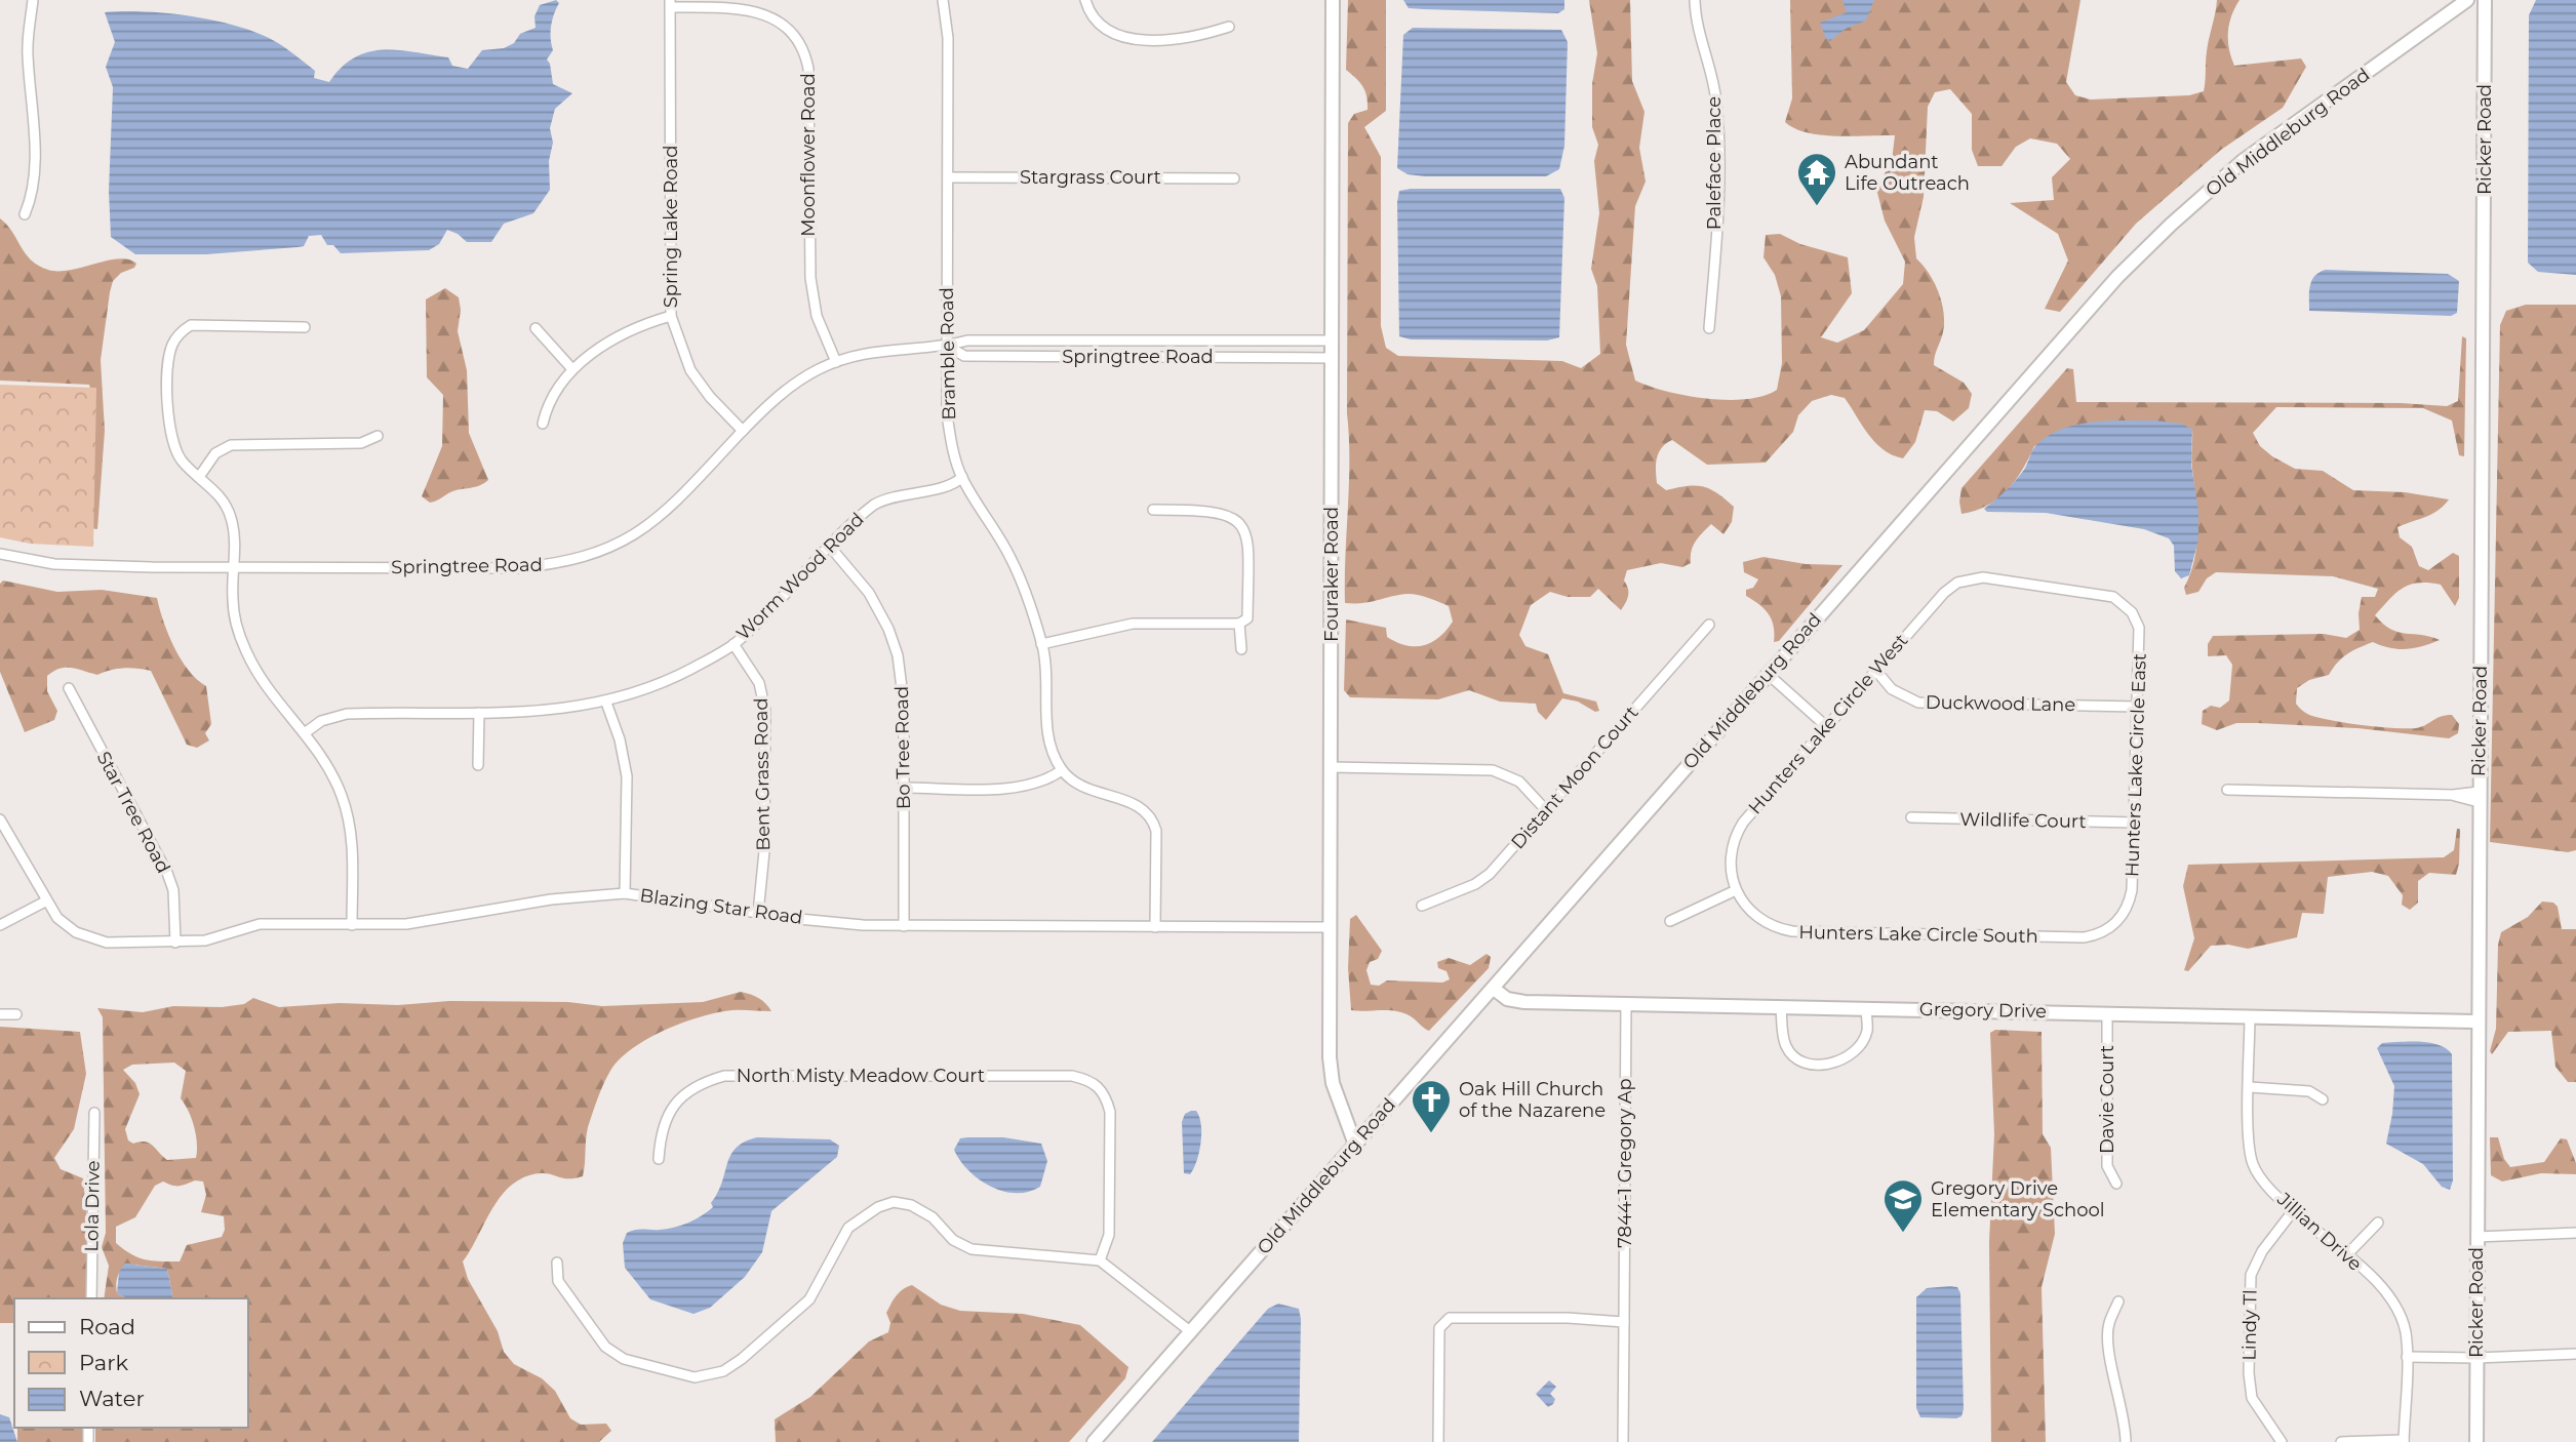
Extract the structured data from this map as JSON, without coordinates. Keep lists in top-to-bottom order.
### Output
{
  "streets": {
    "main road": [
      "Old Middleburg Road",
      "Ricker Road",
      "Fouraker Road",
      "Gregory Drive"
    ],
    "street": [
      "Moonflower Road",
      "Paleface Place",
      "Stargrass Court",
      "Spring Lake Road",
      "Bramble Road",
      "Springtree Road",
      "Worm Wood Road",
      "Duckwood Lane",
      "Hunters Lake Circle West",
      "Bo Tree Road",
      "Hunters Lake Circle East",
      "Bent Grass Road",
      "Distant Moon Court",
      "Star Tree Road",
      "Wildlife Court",
      "Blazing Star Road",
      "Hunters Lake Circle South",
      "North Misty Meadow Court",
      "Davie Court",
      "7844-1 Gregory Ap",
      "Lola Drive",
      "Jillian Drive",
      "Lindy Tl"
    ]
  },
  "crossings": [
    ["Old Middleburg Road", "Fouraker Road"],
    ["Old Middleburg Road", "Gregory Drive"],
    ["Ricker Road", "Gregory Drive"],
    ["Moonflower Road", "Spring Lake Road"],
    ["Moonflower Road", "Springtree Road"],
    ["Stargrass Court", "Bramble Road"],
    ["Spring Lake Road", "Springtree Road"],
    ["Bramble Road", "Springtree Road"],
    ["Bramble Road", "Worm Wood Road"],
    ["Springtree Road", "Fouraker Road"],
    ["Fouraker Road", "Blazing Star Road"],
    ["Worm Wood Road", "Bo Tree Road"],
    ["Worm Wood Road", "Bent Grass Road"],
    ["Duckwood Lane", "Hunters Lake Circle West"],
    ["Duckwood Lane", "Hunters Lake Circle East"],
    ["Hunters Lake Circle West", "Hunters Lake Circle East"],
    ["Hunters Lake Circle West", "Hunters Lake Circle South"],
    ["Bo Tree Road", "Blazing Star Road"],
    ["Hunters Lake Circle East", "Wildlife Court"],
    ["Hunters Lake Circle East", "Hunters Lake Circle South"],
    ["Bent Grass Road", "Blazing Star Road"],
    ["Star Tree Road", "Blazing Star Road"],
    ["Gregory Drive", "Davie Court"],
    ["Gregory Drive", "7844-1 Gregory Ap"],
    ["Gregory Drive", "Jillian Drive"],
    ["Jillian Drive", "Lindy Tl"]
  ],
  "places": {
    "temple": ["Abundant Life Outreach"],
    "church": ["Oak Hill Church of the Nazarene"],
    "school or university": ["Gregory Drive Elementary School"]
  },
  "legend": ["Road", "Park", "Water"]
}
